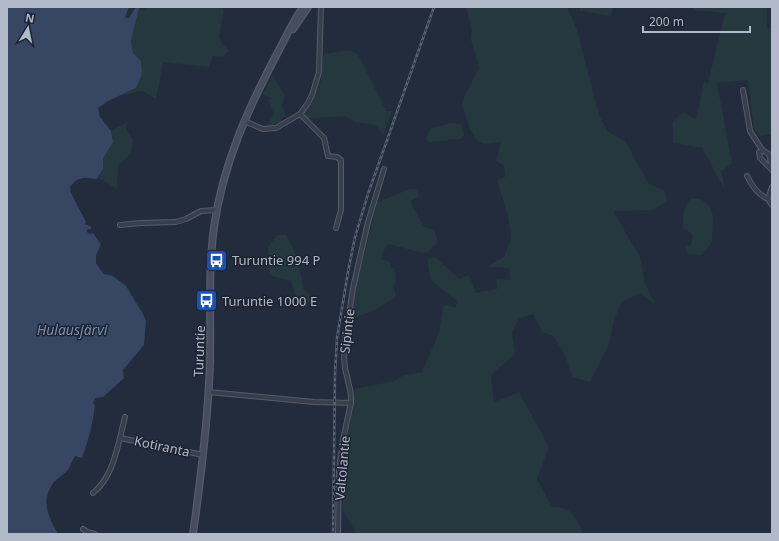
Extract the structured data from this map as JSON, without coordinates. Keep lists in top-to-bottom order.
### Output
{
  "streets": {
    "main road": ["Turuntie"],
    "street": ["Sipintie", "Kotiranta", "Valtolantie"]
  },
  "crossings": [
    ["Sipintie", "Valtolantie"],
    ["Turuntie", "Kotiranta"]
  ],
  "water": ["Hulausjärvi"],
  "places": {
    "bus stop": ["Turuntie 994 P", "Turuntie 1000 E"]
  },
  "scale_bar": "200 m",
  "north": "top"
}
